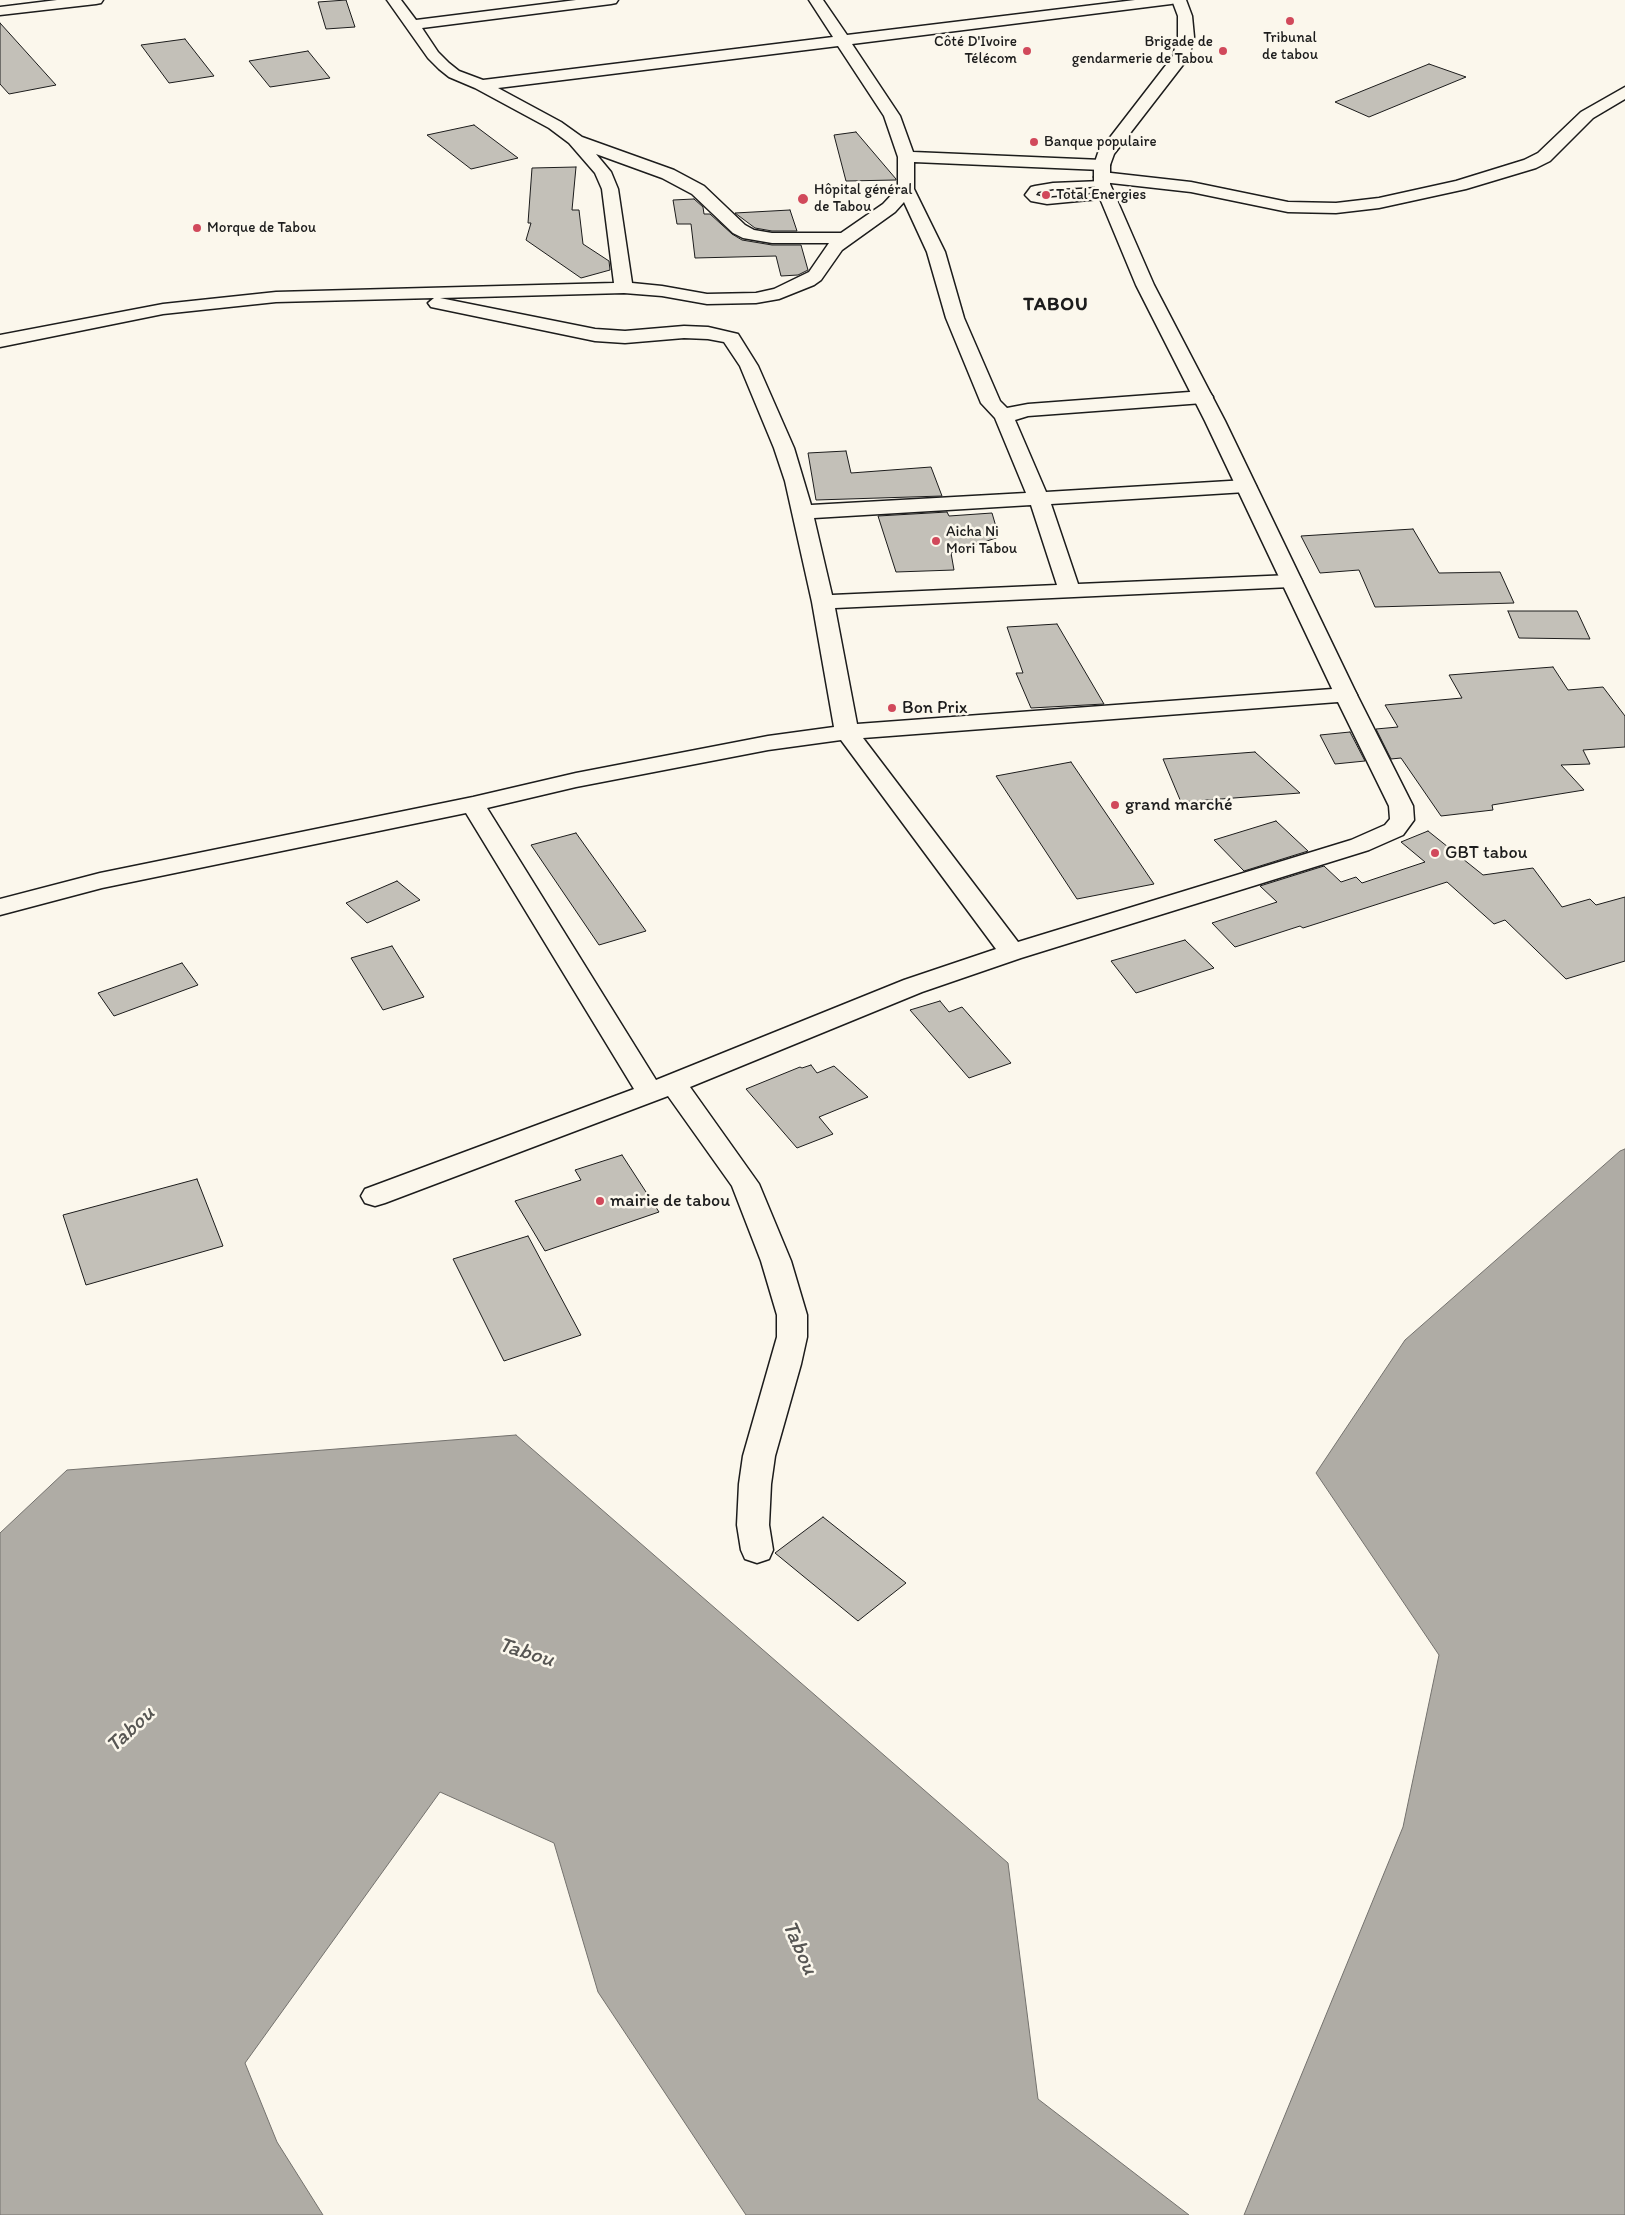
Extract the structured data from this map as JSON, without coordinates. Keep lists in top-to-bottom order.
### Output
{
  "districts": ["TABOU"],
  "water": ["Tabou"],
  "places": [
    "Tribunal de tabou",
    "Côté D'Ivoire Télécom",
    "Brigade de gendarmerie de Tabou",
    "Banque populaire",
    "Total Energies",
    "Hôpital général de Tabou",
    "Morque de Tabou",
    "Aicha Ni Mori Tabou",
    "Bon Prix",
    "grand marché",
    "GBT tabou",
    "mairie de tabou"
  ]
}
